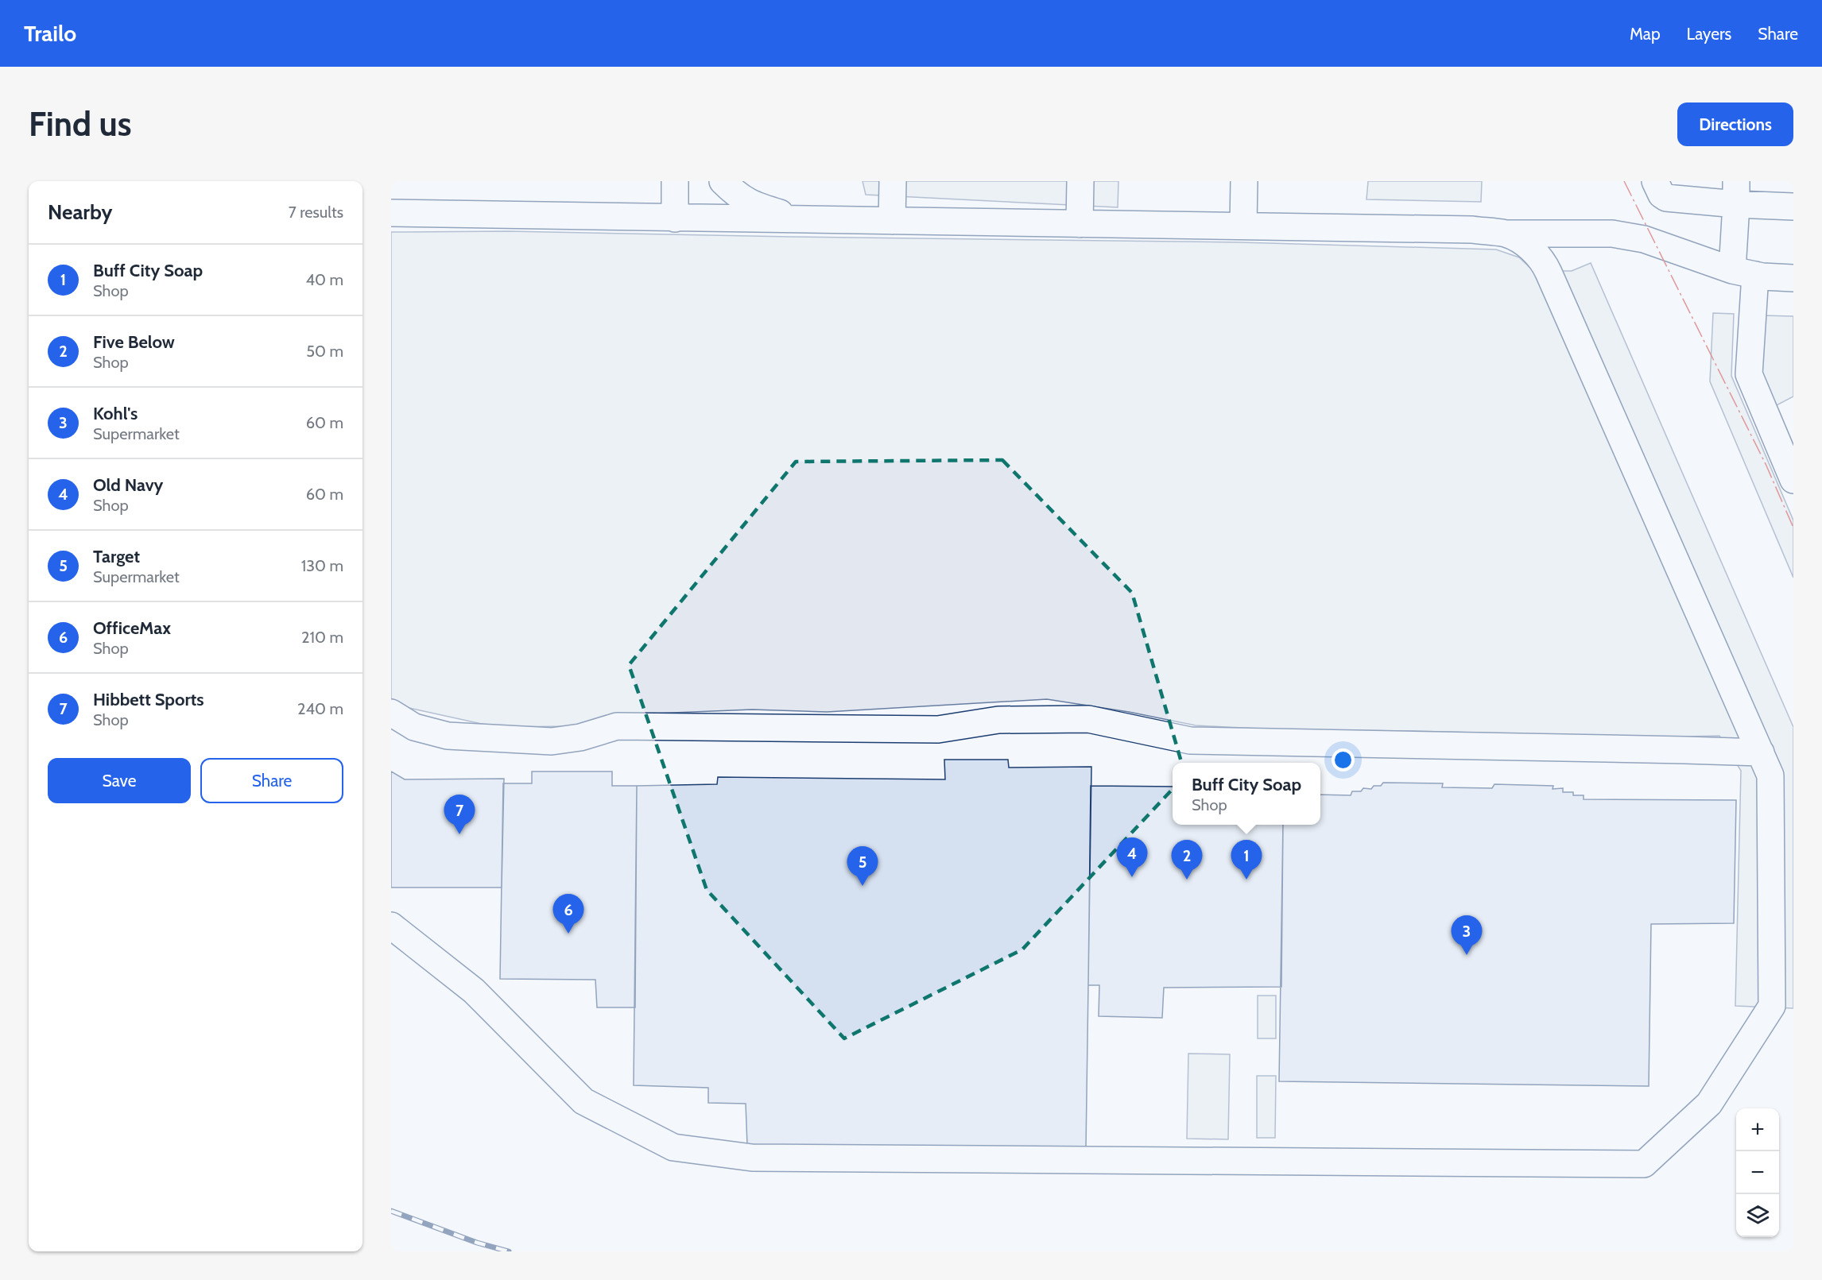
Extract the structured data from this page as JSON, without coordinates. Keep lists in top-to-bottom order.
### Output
{
  "page": {
    "header": "Trailo",
    "nav": ["Map", "Layers", "Share"],
    "buttons": [
      "Directions",
      ["Save", "Share"]
    ],
    "title": "Find us",
    "heading": ["Nearby", "7 results"],
    "list": [
      {
        "mark": "1",
        "name": "Buff City Soap",
        "note": "Shop",
        "value": "40 m"
      },
      {
        "mark": "2",
        "name": "Five Below",
        "note": "Shop",
        "value": "50 m"
      },
      {
        "mark": "3",
        "name": "Kohl's",
        "note": "Supermarket",
        "value": "60 m"
      },
      {
        "mark": "4",
        "name": "Old Navy",
        "note": "Shop",
        "value": "60 m"
      },
      {
        "mark": "5",
        "name": "Target",
        "note": "Supermarket",
        "value": "130 m"
      },
      {
        "mark": "6",
        "name": "OfficeMax",
        "note": "Shop",
        "value": "210 m"
      },
      {
        "mark": "7",
        "name": "Hibbett Sports",
        "note": "Shop",
        "value": "240 m"
      }
    ],
    "popup": ["Buff City Soap", "Shop"],
    "pins": [
      "7",
      "4",
      "1",
      "2",
      "5",
      "6",
      "3"
    ],
    "map_buttons": ["+", "−"]
  }
}
